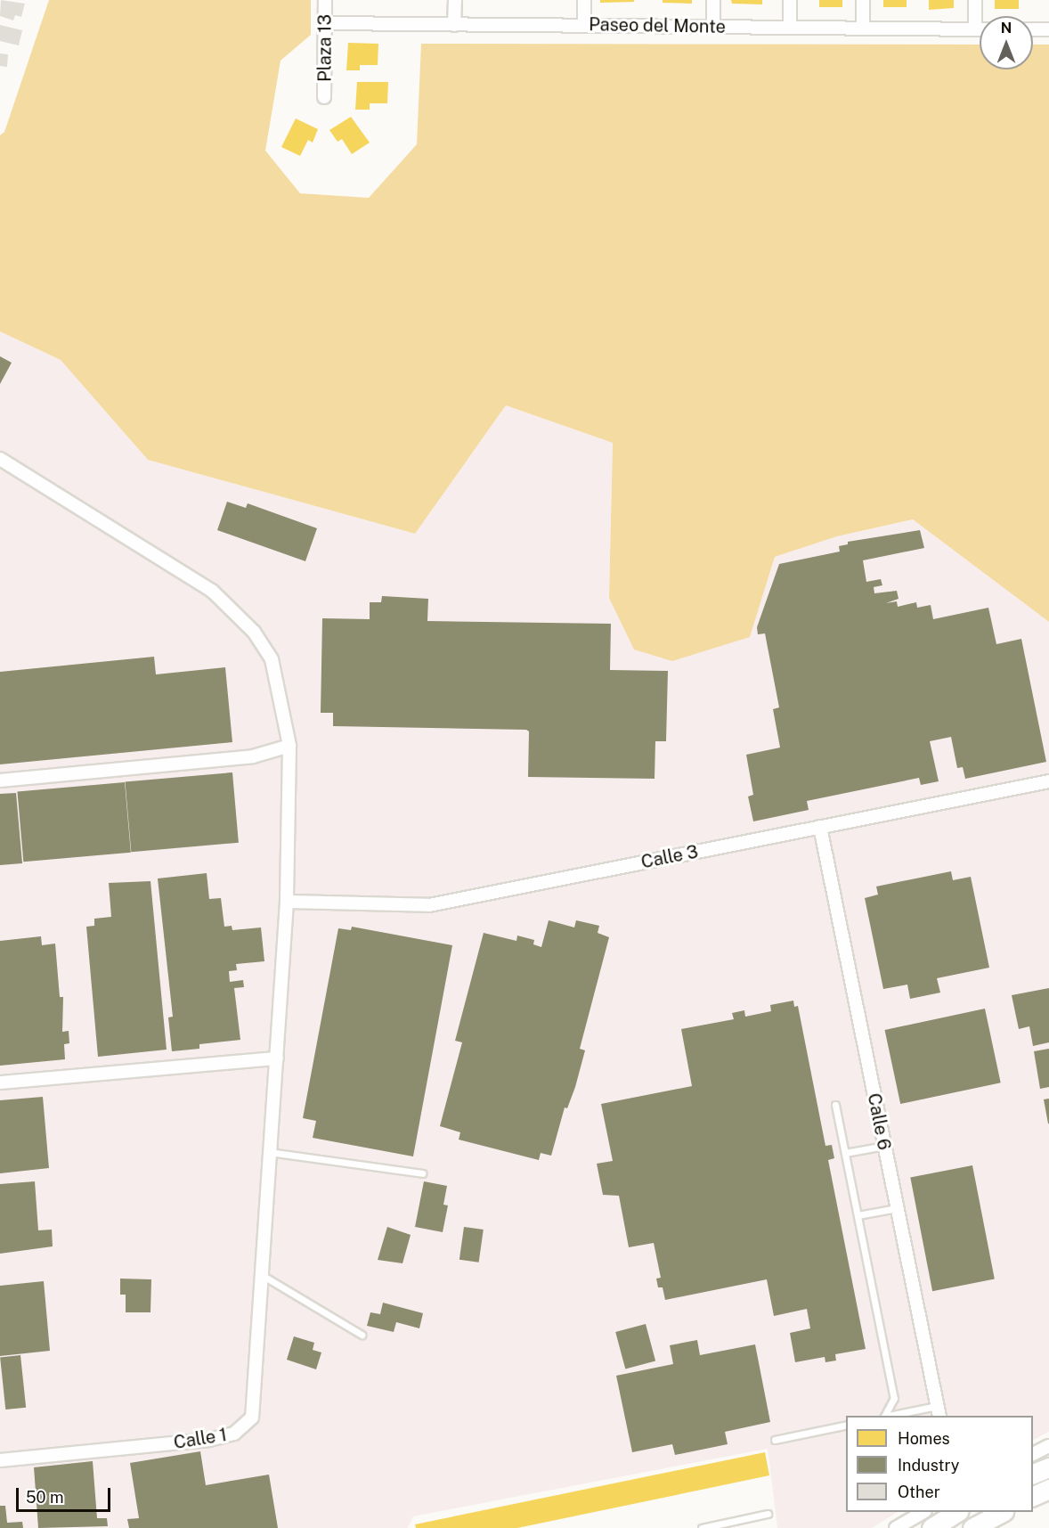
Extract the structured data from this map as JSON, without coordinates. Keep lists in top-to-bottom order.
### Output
{
  "streets": {
    "street": [
      "Paseo del Monte",
      "Plaza 13",
      "Calle 3",
      "Calle 6",
      "Calle 1"
    ]
  },
  "crossings": [
    ["Paseo del Monte", "Plaza 13"],
    ["Calle 3", "Calle 6"],
    ["Calle 3", "Calle 1"]
  ],
  "legend": ["Homes", "Industry", "Other"],
  "scale_bar": "50 m",
  "north": "top"
}
